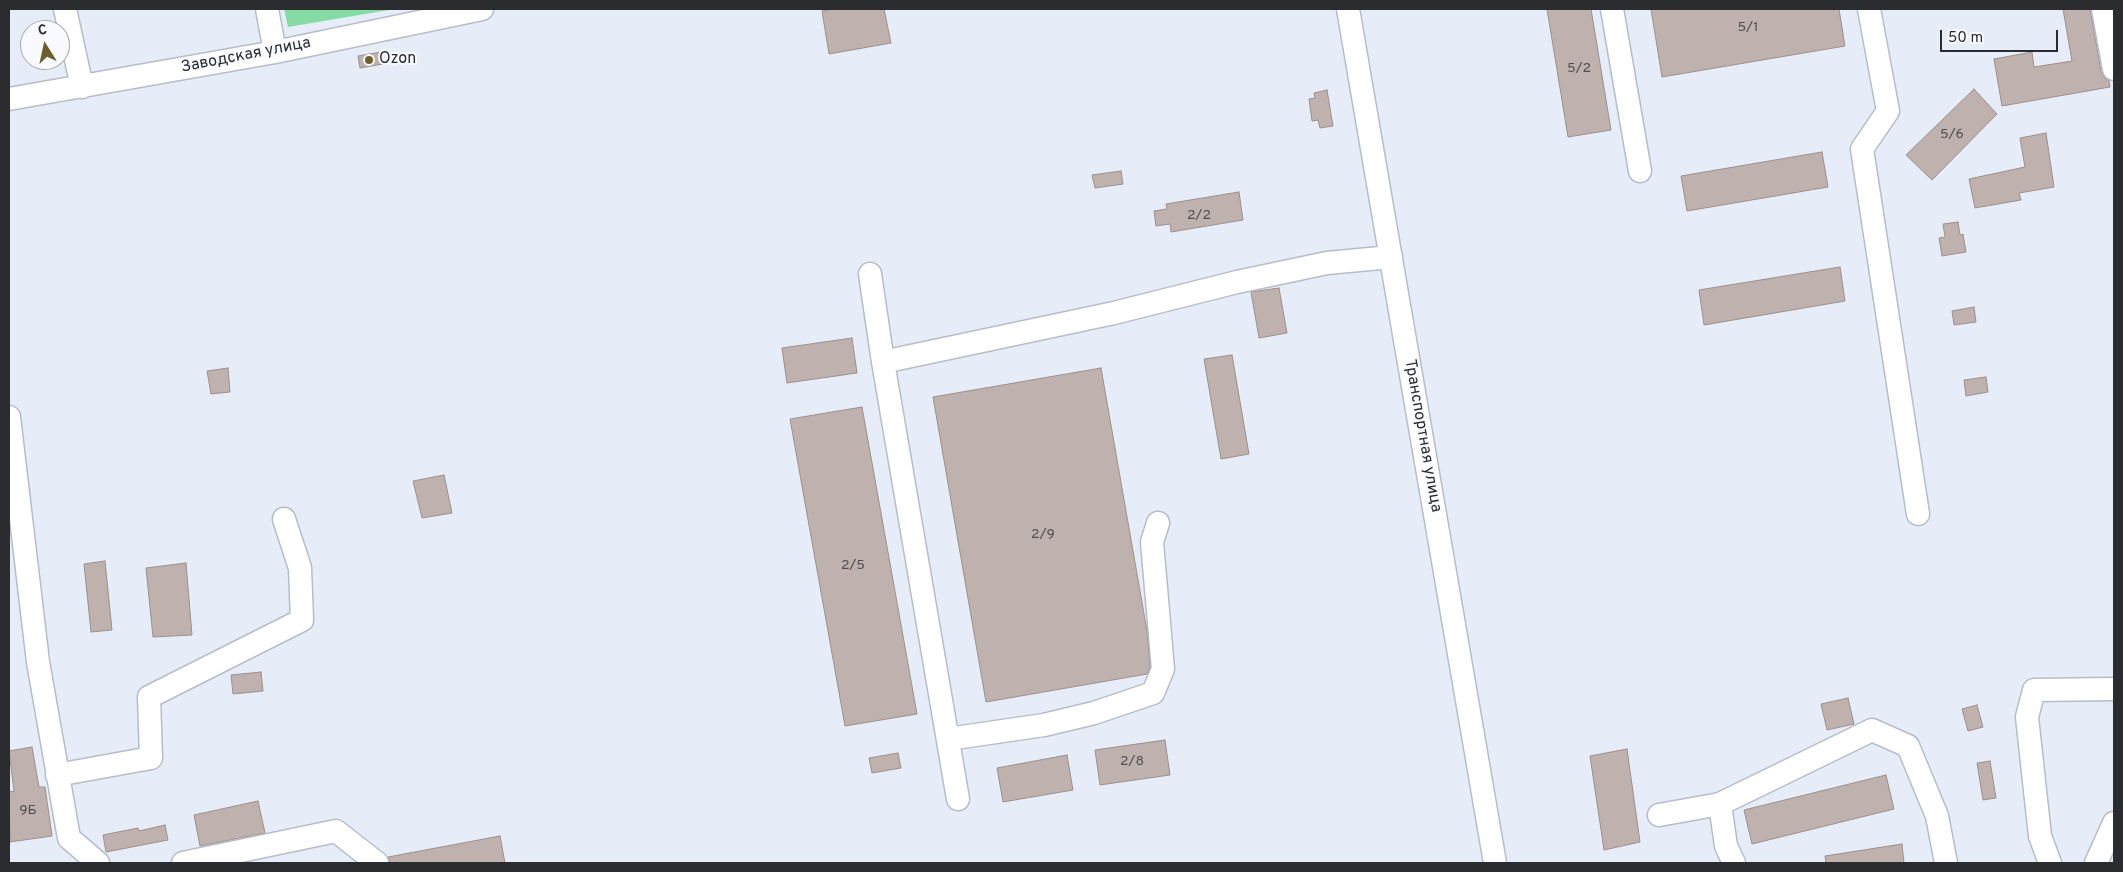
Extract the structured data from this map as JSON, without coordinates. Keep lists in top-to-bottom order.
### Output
{
  "streets": {
    "street": ["Заводская улица", "Транспортная улица"]
  },
  "places": ["Ozon"],
  "house_numbers": [
    "5/1",
    "5/2",
    "5/6",
    "2/2",
    "2/9",
    "2/5",
    "2/8",
    "9Б"
  ],
  "scale_bar": "50 m",
  "north": "top"
}
